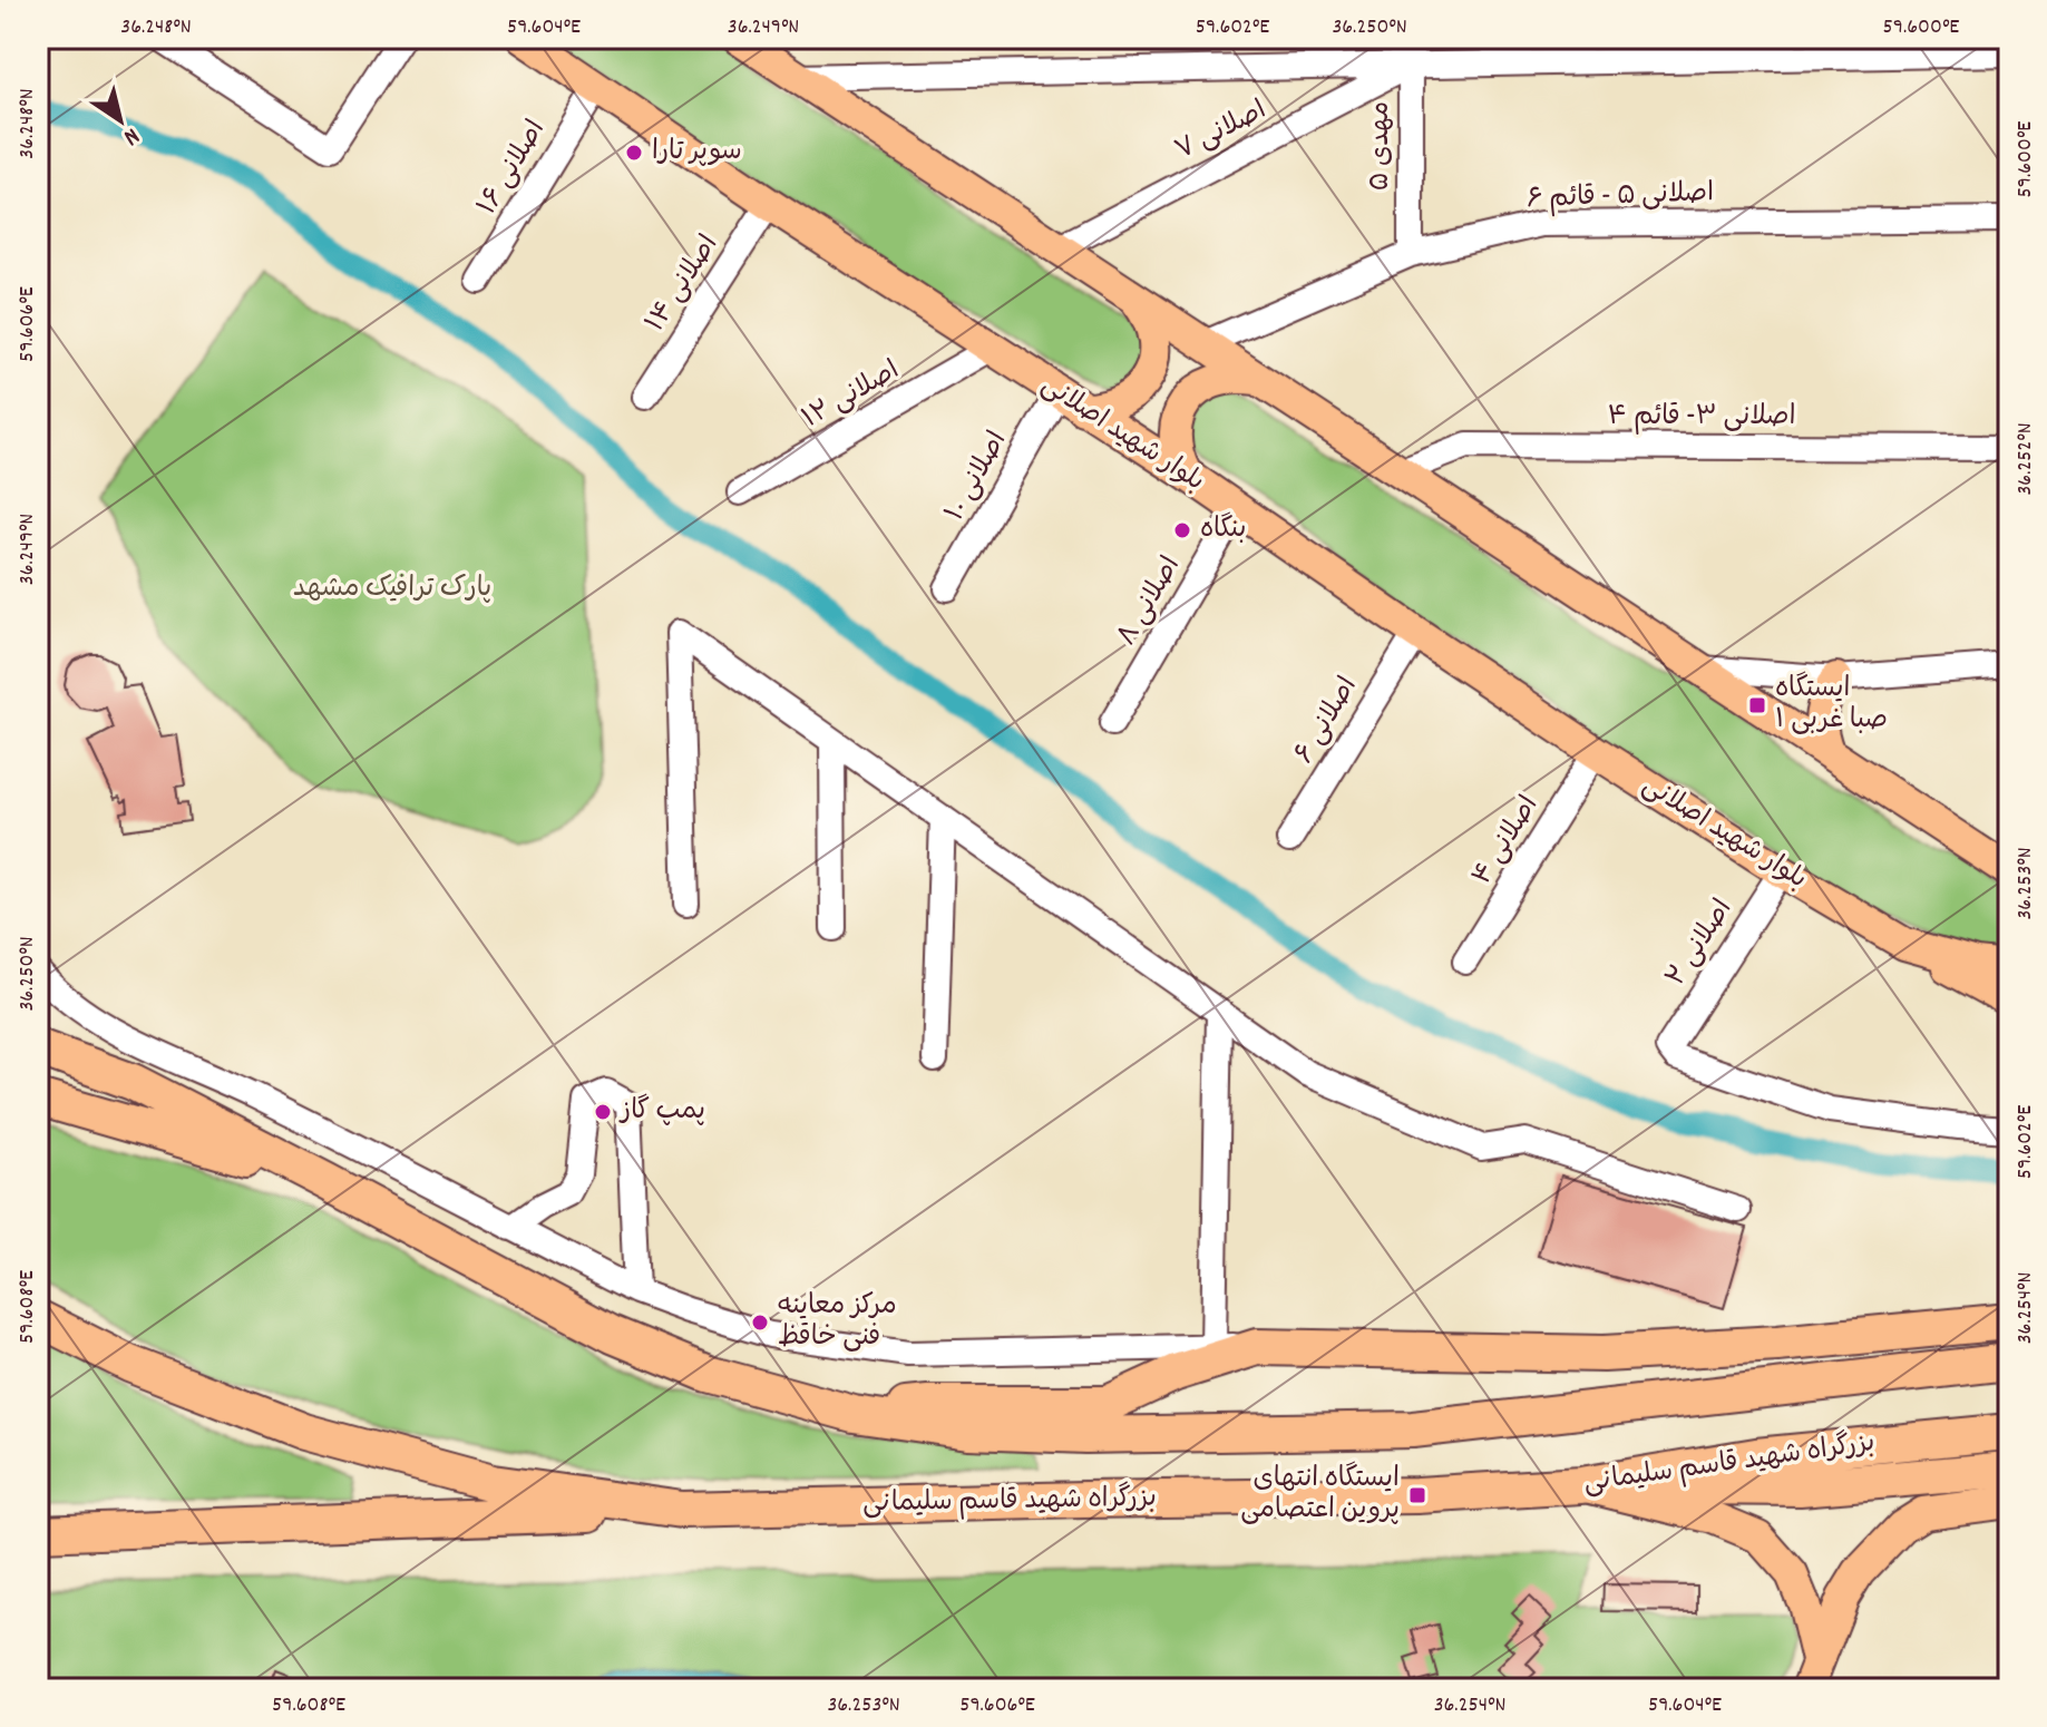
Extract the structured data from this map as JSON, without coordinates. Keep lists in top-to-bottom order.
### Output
{
  "streets": {
    "highway": ["بزرگراه شهید قاسم سلیمانی"],
    "main road": ["بلوار شهید اصلانی"],
    "street": [
      "اصلانی ۷",
      "مهدی ۵",
      "اصلانی ۱۶",
      "اصلانی ۵ - قائم ۶",
      "اصلانی ۱۴",
      "اصلانی ۱۲",
      "اصلانی ۳- قائم ۴",
      "اصلانی ۱۰",
      "اصلانی ۸",
      "اصلانی ۶",
      "اصلانی ۴",
      "اصلانی ۲"
    ]
  },
  "crossings": [
    ["اصلانی ۷", "مهدی ۵"],
    ["مهدی ۵", "اصلانی ۵ - قائم ۶"],
    ["اصلانی ۱۶", "بلوار شهید اصلانی"],
    ["اصلانی ۱۴", "بلوار شهید اصلانی"],
    ["اصلانی ۱۲", "بلوار شهید اصلانی"],
    ["بلوار شهید اصلانی", "اصلانی ۱۰"],
    ["بلوار شهید اصلانی", "اصلانی ۸"],
    ["بلوار شهید اصلانی", "اصلانی ۶"],
    ["بلوار شهید اصلانی", "اصلانی ۴"],
    ["بلوار شهید اصلانی", "اصلانی ۲"]
  ],
  "parks": ["پارک ترافیک مشهد"],
  "places": {
    "other": [
      "سوپر تارا",
      "بنگاه",
      "پمپ گاز",
      "مرکز معاینه فنی خاقظ"
    ],
    "transit": ["ایستگاه صبا غربی ۱", "ایستگاه انتهای پروین اعتصامی"]
  },
  "north": "bottom right",
  "coordinates": [
    "36.248°N",
    "59.604°E",
    "36.249°N",
    "59.602°E",
    "36.250°N",
    "59.600°E",
    "59.606°E",
    "36.252°N",
    "36.253°N",
    "59.608°E",
    "36.254°N"
  ]
}
